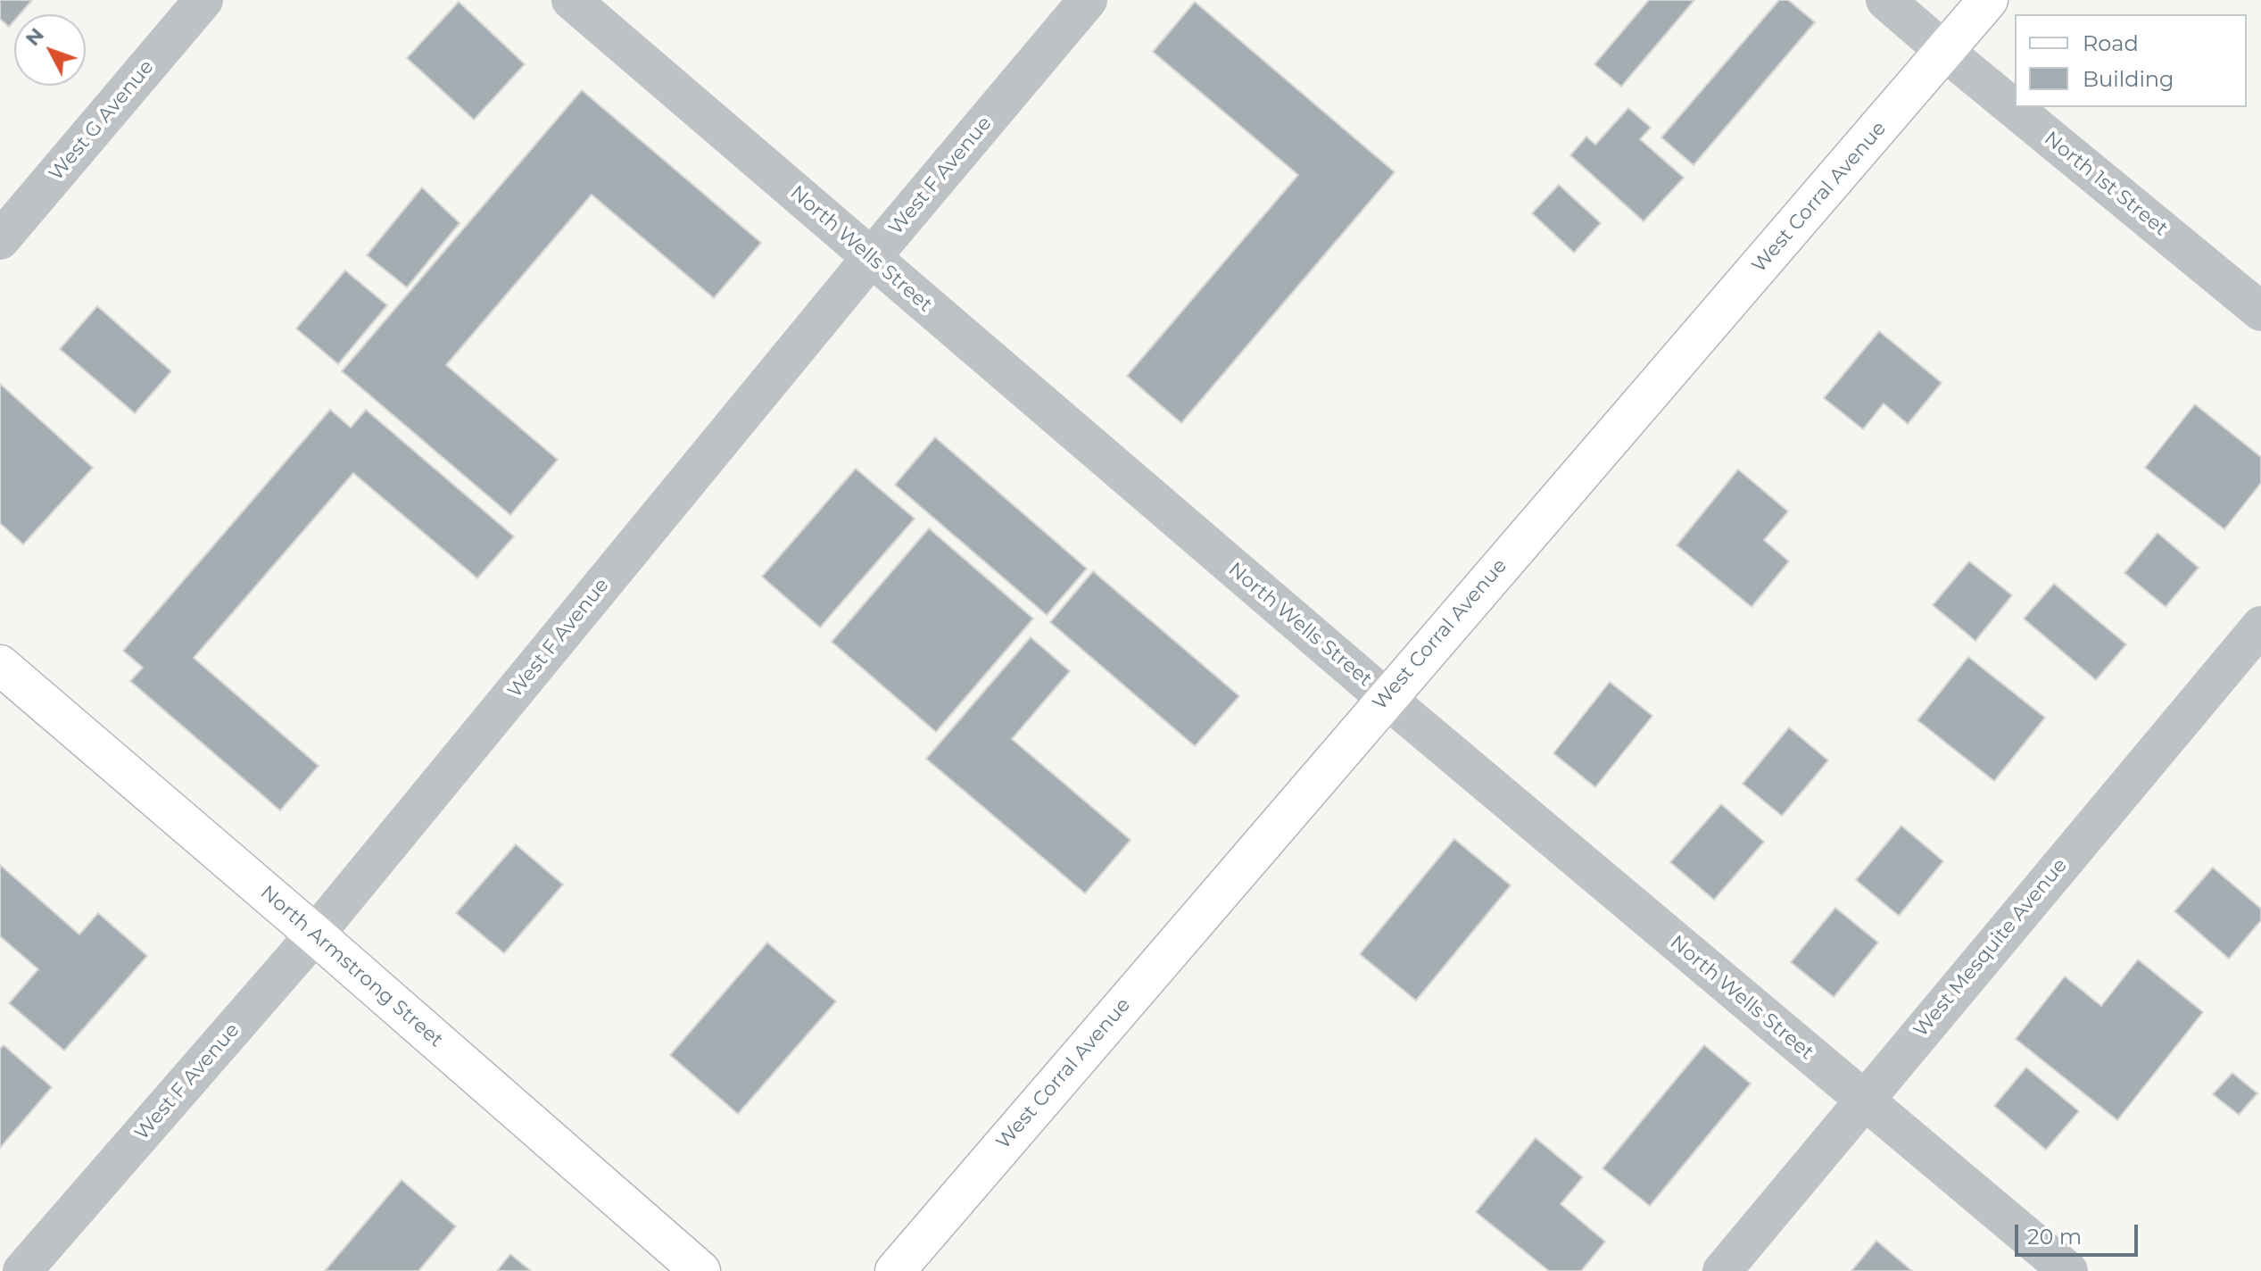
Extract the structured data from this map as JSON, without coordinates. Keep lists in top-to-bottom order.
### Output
{
  "streets": {
    "main road": ["West Corral Avenue", "North Armstrong Street"],
    "street": [
      "West G Avenue",
      "West F Avenue",
      "North 1st Street",
      "North Wells Street",
      "West Mesquite Avenue"
    ]
  },
  "crossings": [
    ["West F Avenue", "North Wells Street"],
    ["West F Avenue", "North Armstrong Street"],
    ["North 1st Street", "West Corral Avenue"],
    ["West Corral Avenue", "North Wells Street"],
    ["North Wells Street", "West Mesquite Avenue"]
  ],
  "legend": ["Road", "Building"],
  "scale_bar": "20 m",
  "north": "top left"
}
